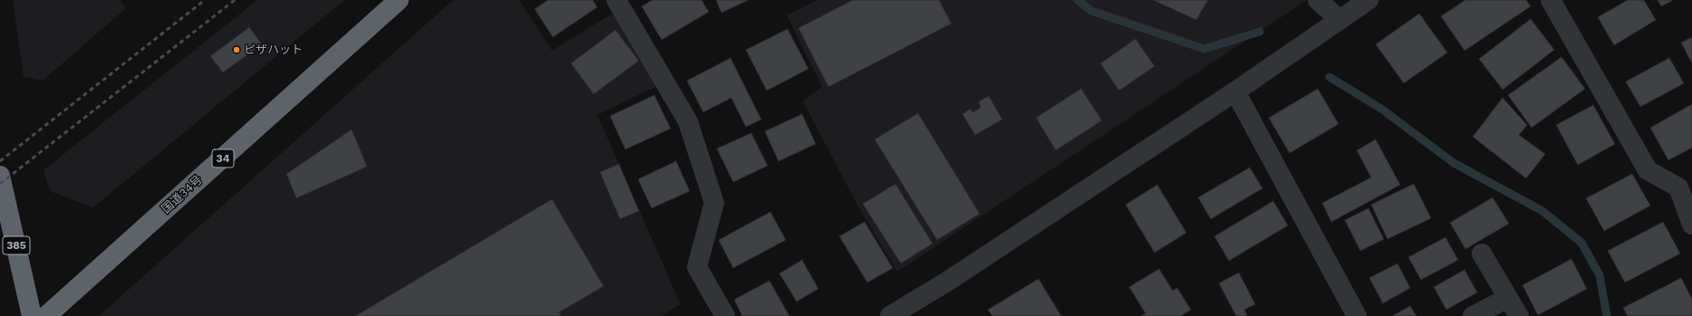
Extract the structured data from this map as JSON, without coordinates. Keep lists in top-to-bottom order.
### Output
{
  "streets": {
    "highway": ["34", "国道34号", "385"]
  },
  "places": ["ピザハット"]
}
